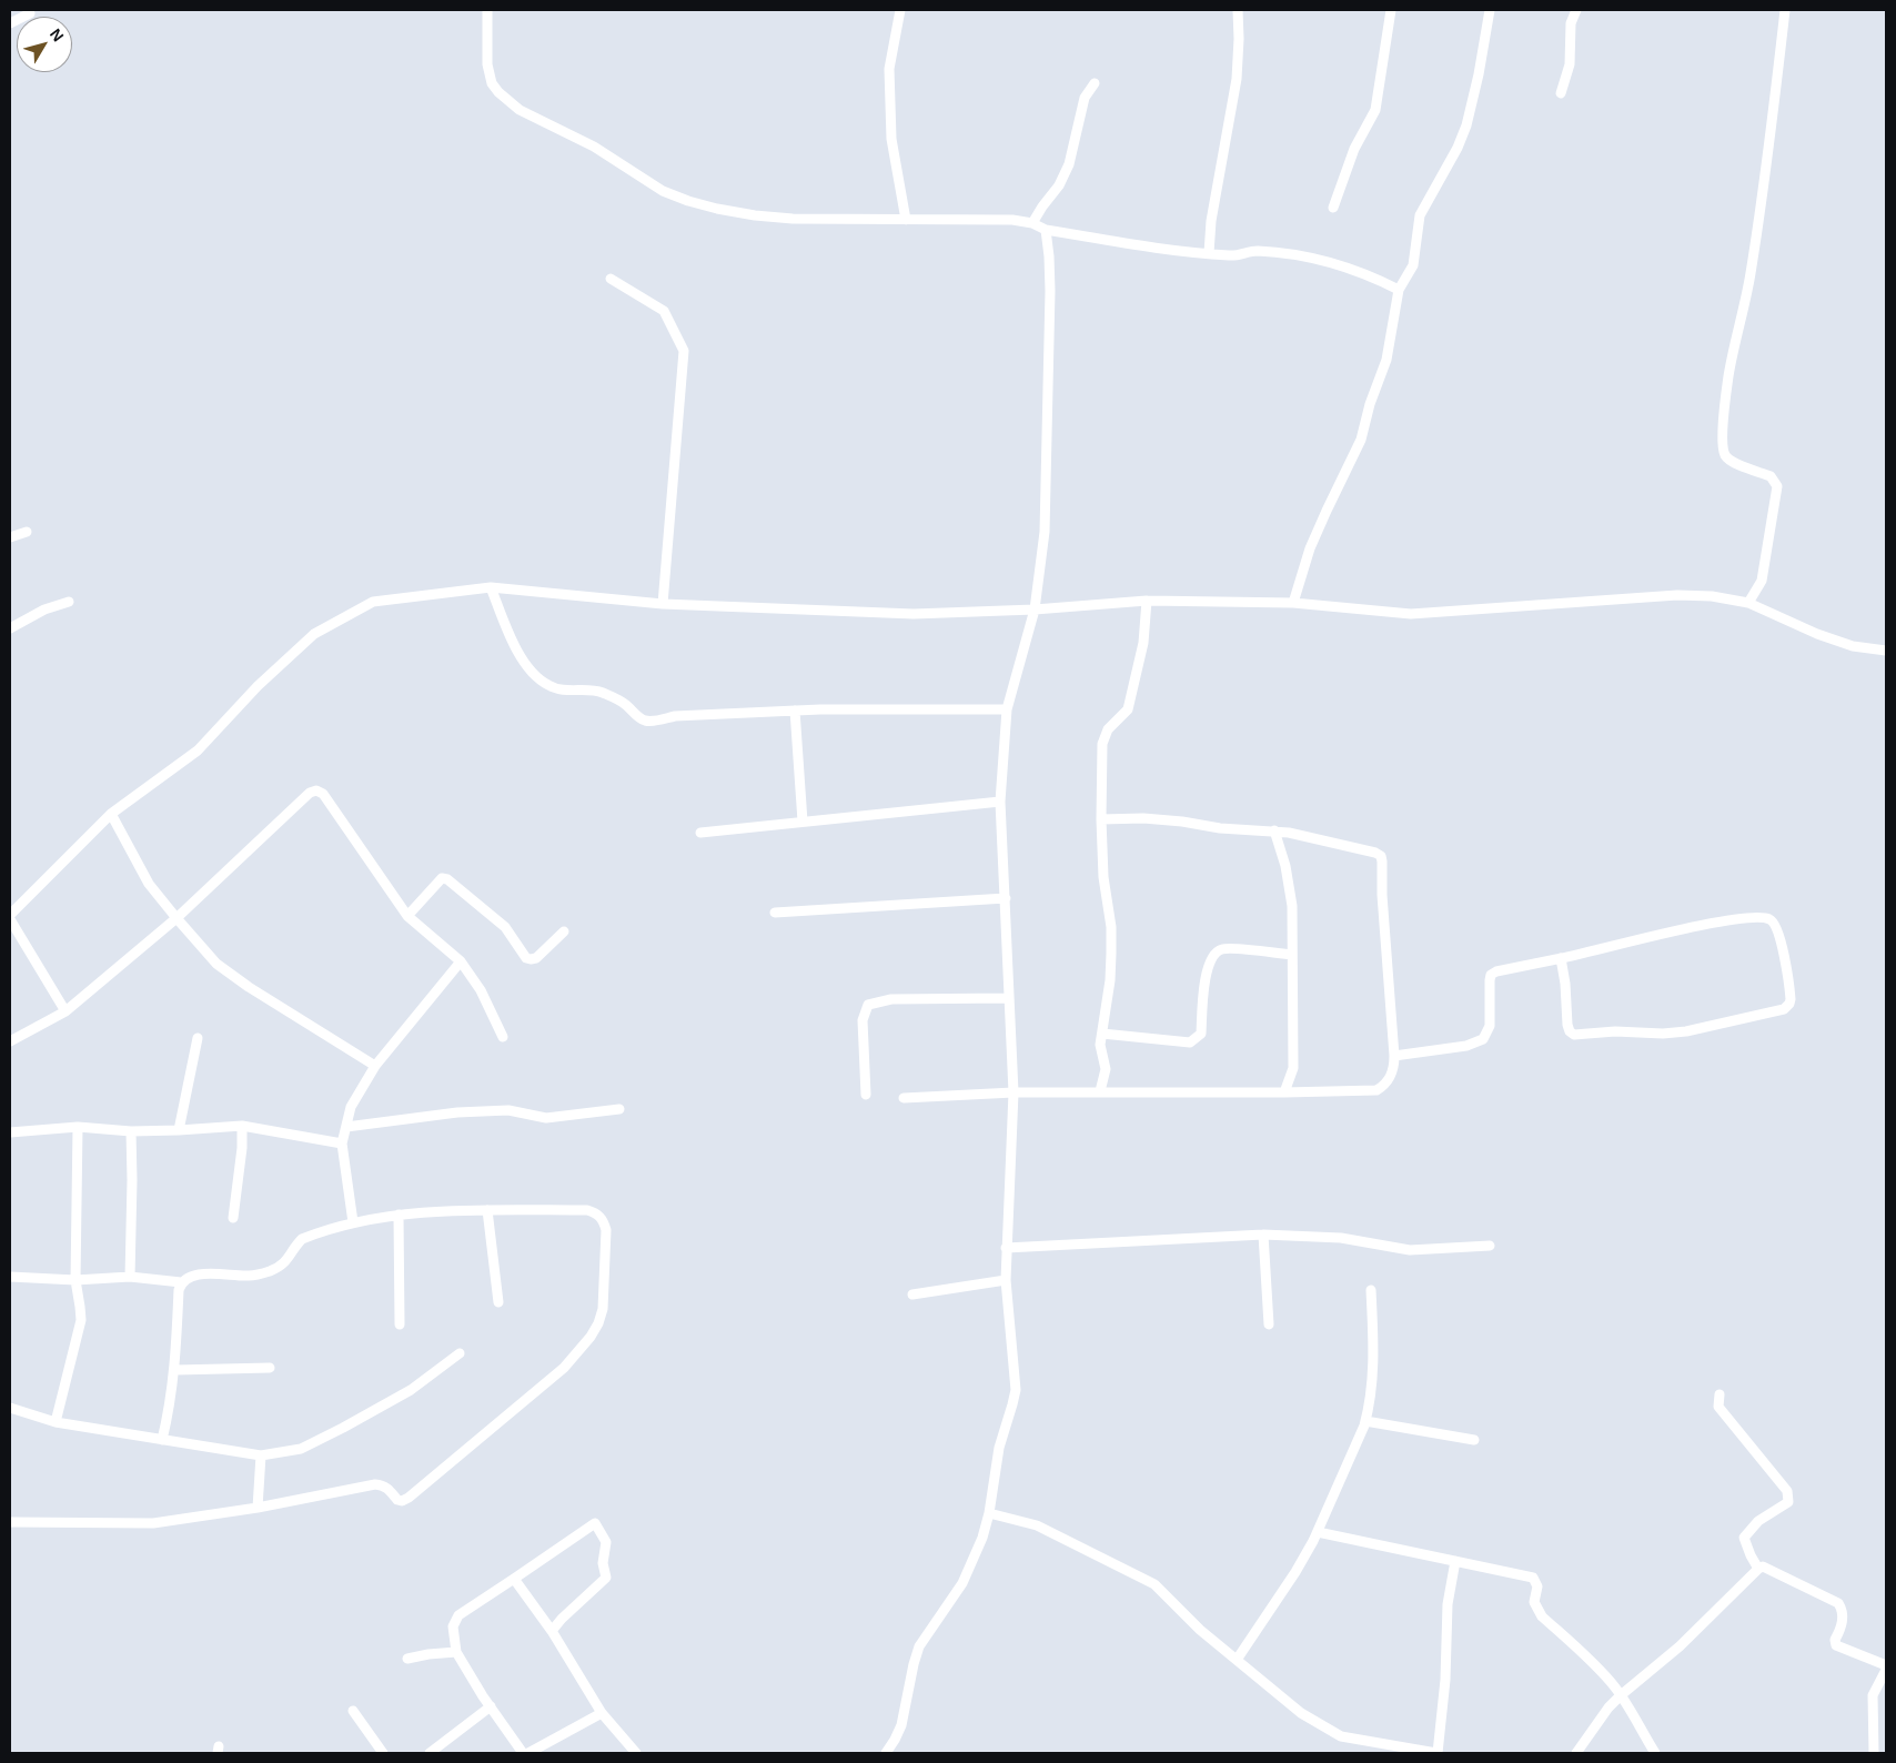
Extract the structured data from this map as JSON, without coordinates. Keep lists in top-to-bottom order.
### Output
{
  "north": "top right"
}
